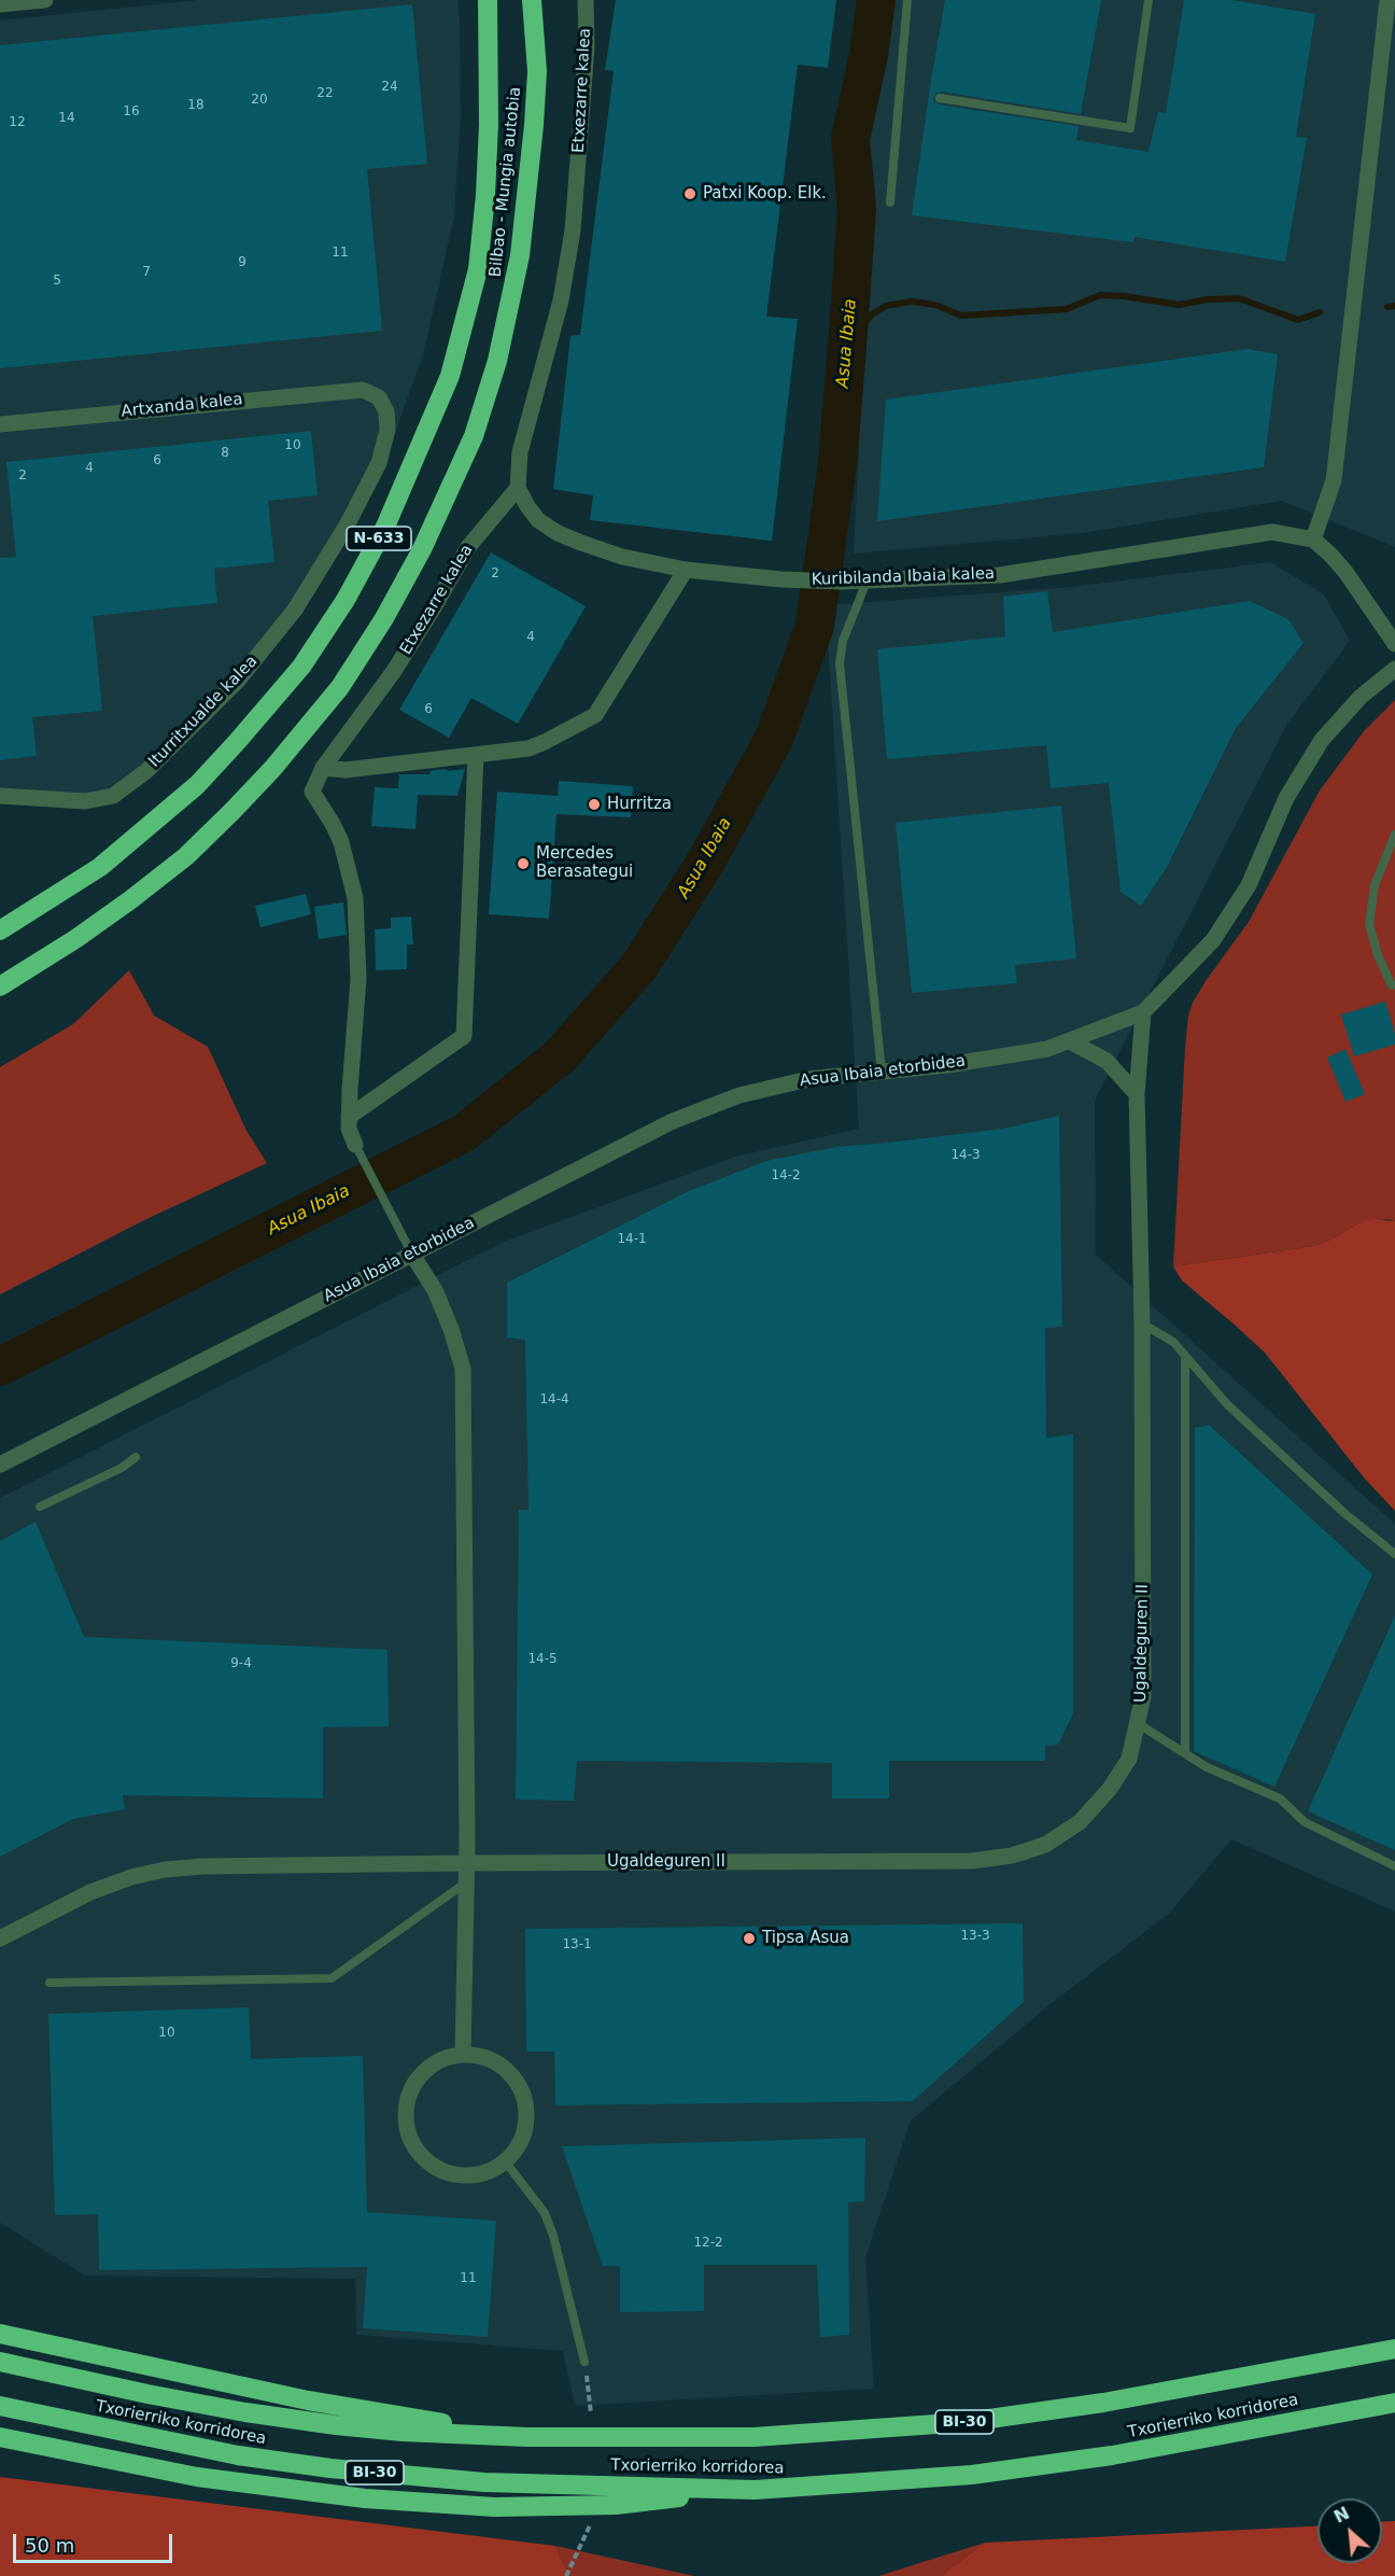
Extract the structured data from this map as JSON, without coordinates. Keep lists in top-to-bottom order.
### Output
{
  "streets": {
    "highway": [
      "Bilbao - Mungia autobia",
      "N-633",
      "Txorierriko korridorea",
      "BI-30"
    ],
    "street": [
      "Etxezarre kalea",
      "Artxanda kalea",
      "Kuribilanda Ibaia kalea",
      "Iturritxualde kalea",
      "Asua Ibaia etorbidea",
      "Ugaldeguren II"
    ]
  },
  "crossings": [
    ["Etxezarre kalea", "Kuribilanda Ibaia kalea"],
    ["Artxanda kalea", "Iturritxualde kalea"],
    ["Asua Ibaia etorbidea", "Ugaldeguren II"]
  ],
  "water": ["Asua Ibaia"],
  "places": [
    "Patxi Koop. Elk.",
    "Hurritza",
    "Mercedes Berasategui",
    "Tipsa Asua"
  ],
  "house_numbers": [
    "24",
    "22",
    "20",
    "18",
    "16",
    "14",
    "12",
    "11",
    "9",
    "7",
    "5",
    "10",
    "8",
    "6",
    "4",
    "2",
    "2",
    "4",
    "6",
    "14-3",
    "14-2",
    "14-1",
    "14-4",
    "14-5",
    "9-4",
    "13-3",
    "13-1",
    "10",
    "12-2",
    "11"
  ],
  "scale_bar": "50 m",
  "north": "top left"
}
